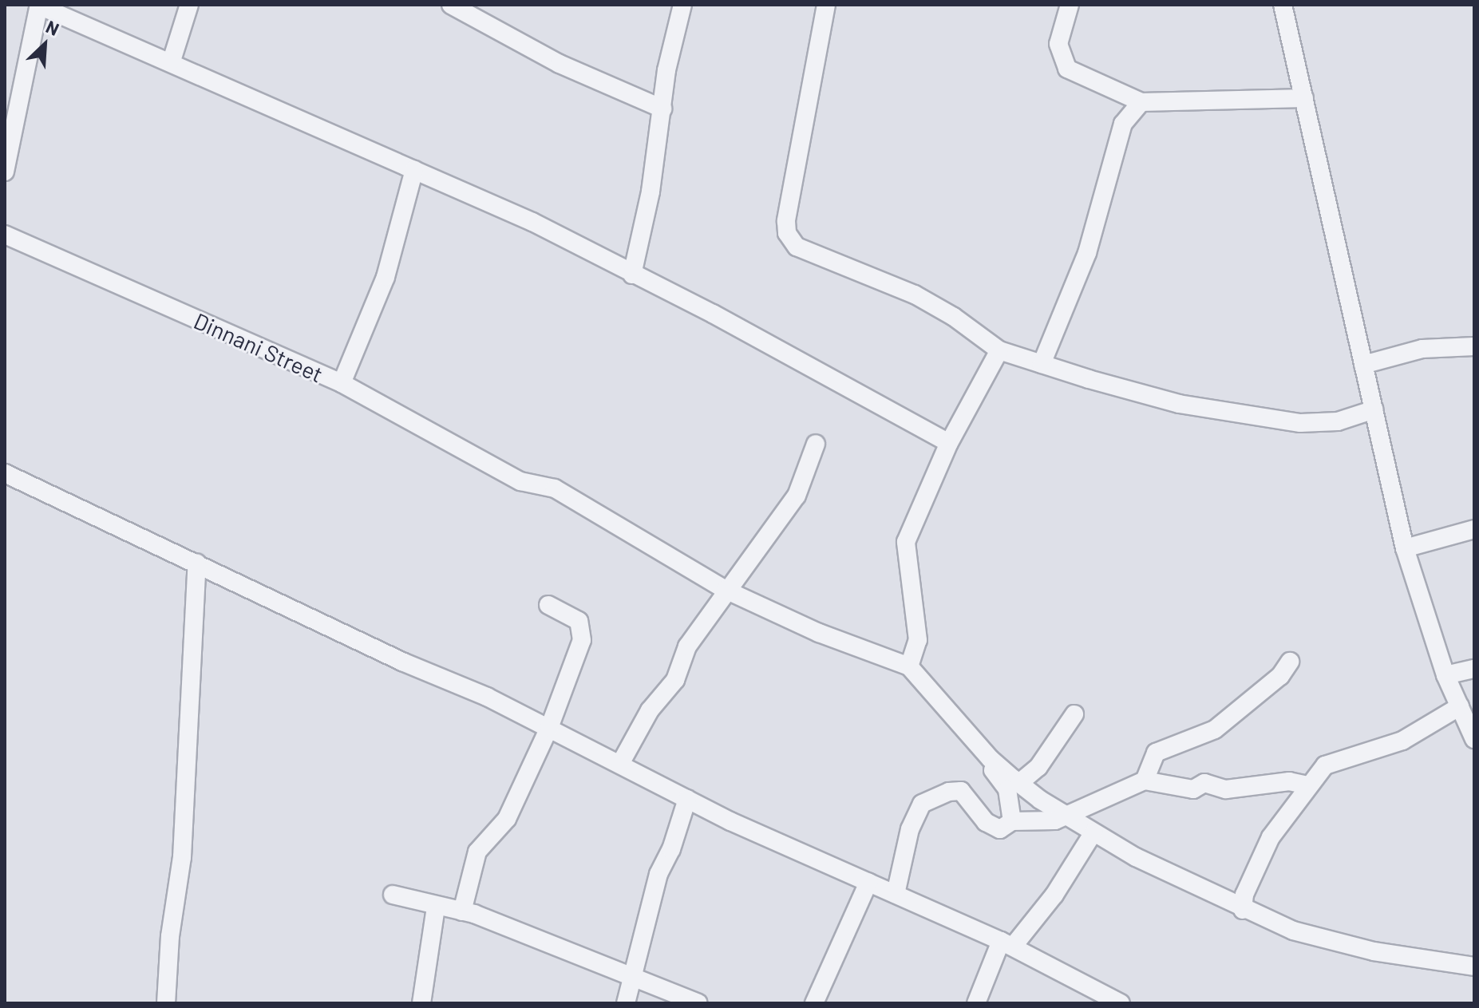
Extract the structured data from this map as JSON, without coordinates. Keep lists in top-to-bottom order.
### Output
{
  "streets": {
    "street": ["Dinnani Street"]
  },
  "north": "top right"
}
